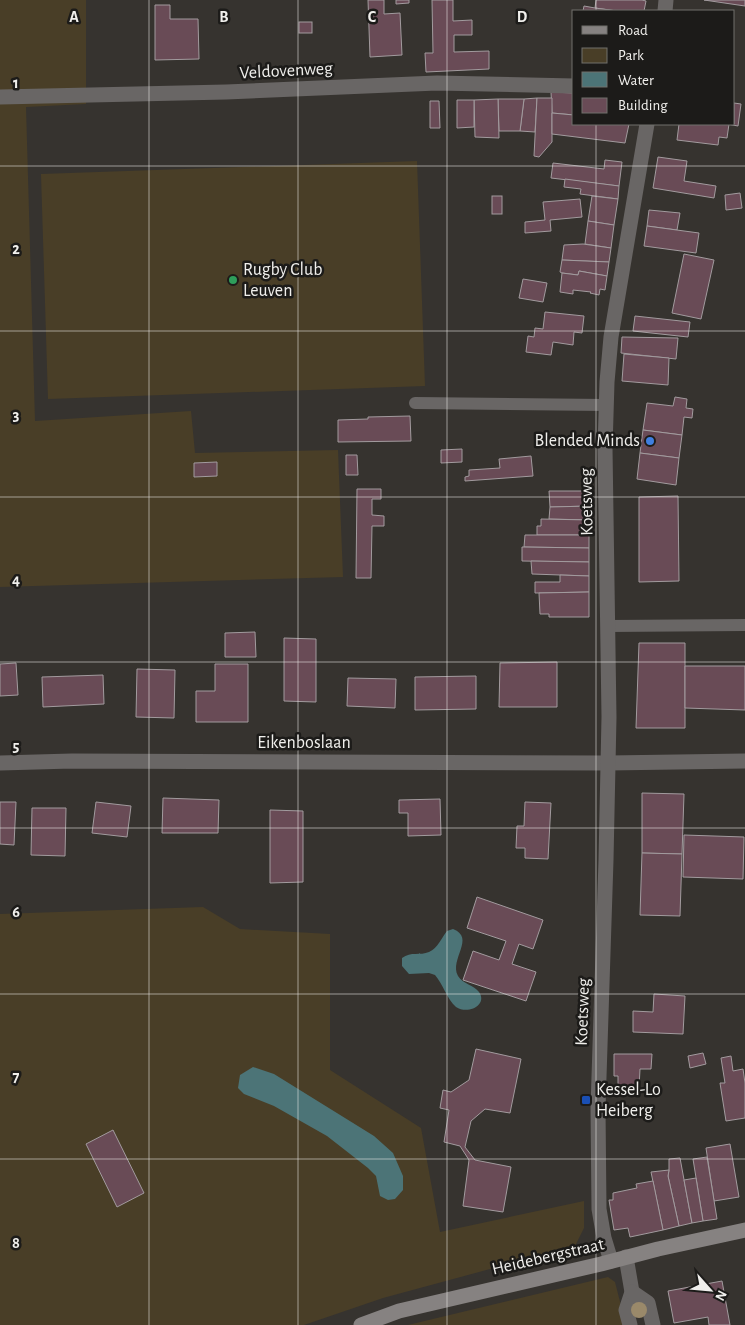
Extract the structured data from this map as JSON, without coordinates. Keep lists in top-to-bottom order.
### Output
{
  "streets": {
    "street": [
      "Veldovenweg",
      "Koetsweg",
      "Eikenboslaan",
      "Heidebergstraat"
    ]
  },
  "crossings": [
    ["Koetsweg", "Eikenboslaan"],
    ["Koetsweg", "Heidebergstraat"]
  ],
  "places": {
    "other": ["Rugby Club Leuven", "Blended Minds"],
    "transit": ["Kessel-Lo Heiberg"]
  },
  "legend": [
    "Road",
    "Park",
    "Water",
    "Building"
  ],
  "north": "bottom right",
  "grid": {
    "columns": [
      "A",
      "B",
      "C",
      "D"
    ],
    "rows": [
      "1",
      "2",
      "3",
      "4",
      "5",
      "6",
      "7",
      "8"
    ]
  }
}
